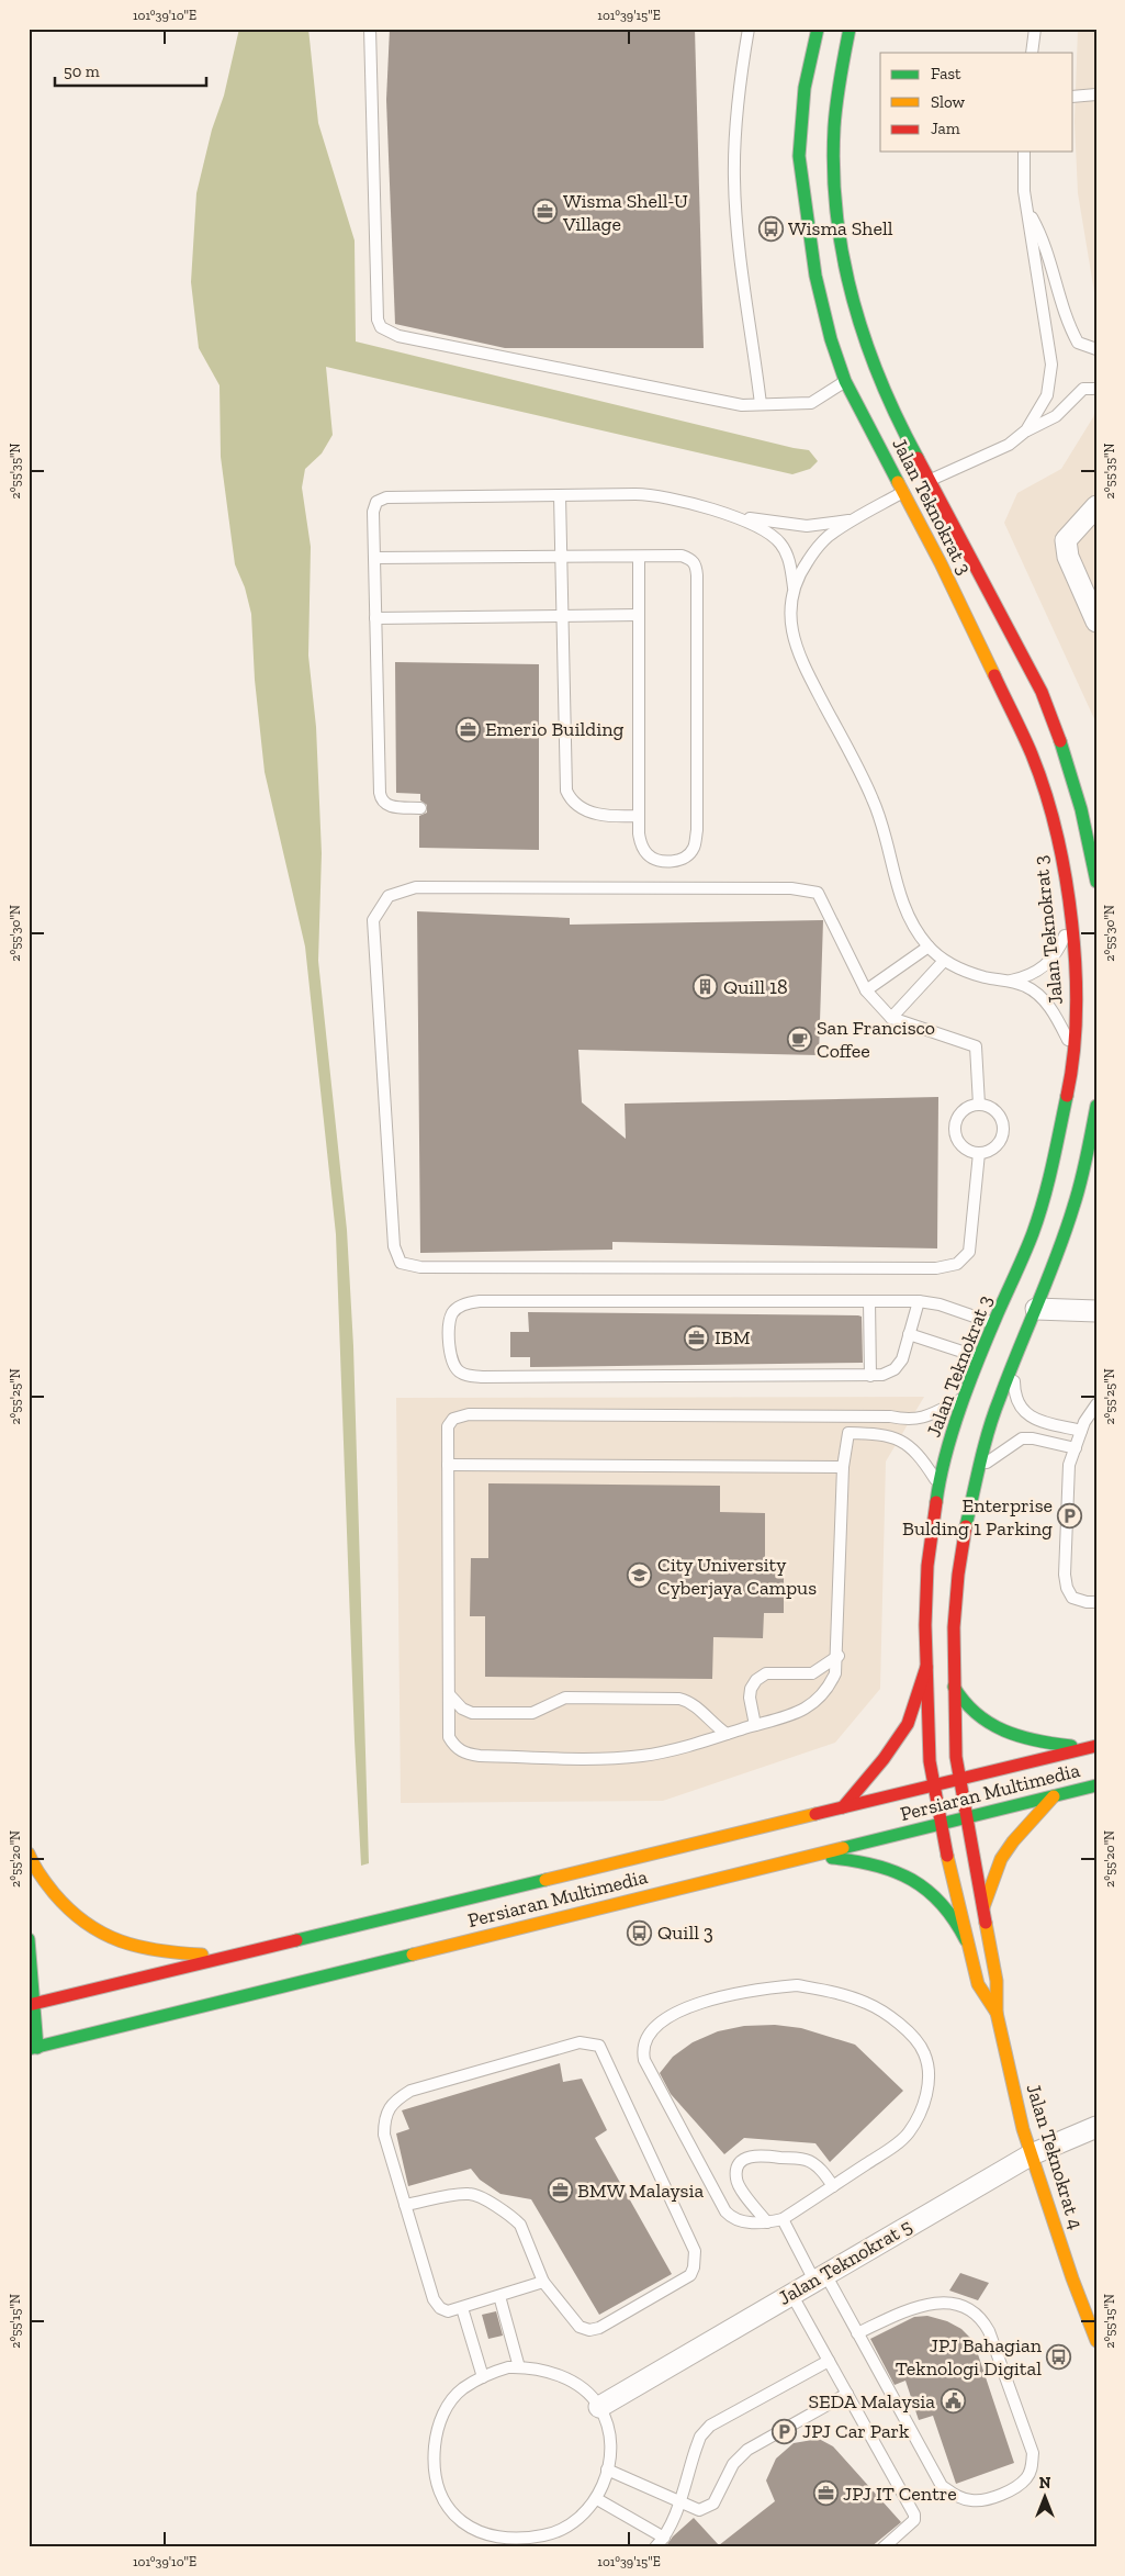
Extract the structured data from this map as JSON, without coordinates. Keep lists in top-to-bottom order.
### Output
{
  "streets": {
    "main road": ["Jalan Teknokrat 3", "Persiaran Multimedia", "Jalan Teknokrat 4"],
    "street": ["Jalan Teknokrat 5"]
  },
  "crossings": [
    ["Jalan Teknokrat 3", "Persiaran Multimedia"],
    ["Jalan Teknokrat 3", "Jalan Teknokrat 4"],
    ["Persiaran Multimedia", "Jalan Teknokrat 4"],
    ["Jalan Teknokrat 4", "Jalan Teknokrat 5"]
  ],
  "places": {
    "office": [
      "Wisma Shell-U Village",
      "Emerio Building",
      "IBM",
      "BMW Malaysia",
      "JPJ IT Centre"
    ],
    "bus stop": ["Wisma Shell", "Quill 3", "JPJ Bahagian Teknologi Digital"],
    "building": ["Quill 18"],
    "cafe": ["San Francisco Coffee"],
    "parking": ["Enterprise Bulding 1 Parking", "JPJ Car Park"],
    "school or university": ["City University Cyberjaya Campus"],
    "public building": ["SEDA Malaysia"]
  },
  "legend": ["Fast", "Slow", "Jam"],
  "scale_bar": "50 m",
  "north": "top",
  "coordinates": [
    "101°39'10\"E",
    "101°39'15\"E",
    "2°55'35\"N",
    "2°55'30\"N",
    "2°55'25\"N",
    "2°55'20\"N",
    "2°55'15\"N"
  ]
}
